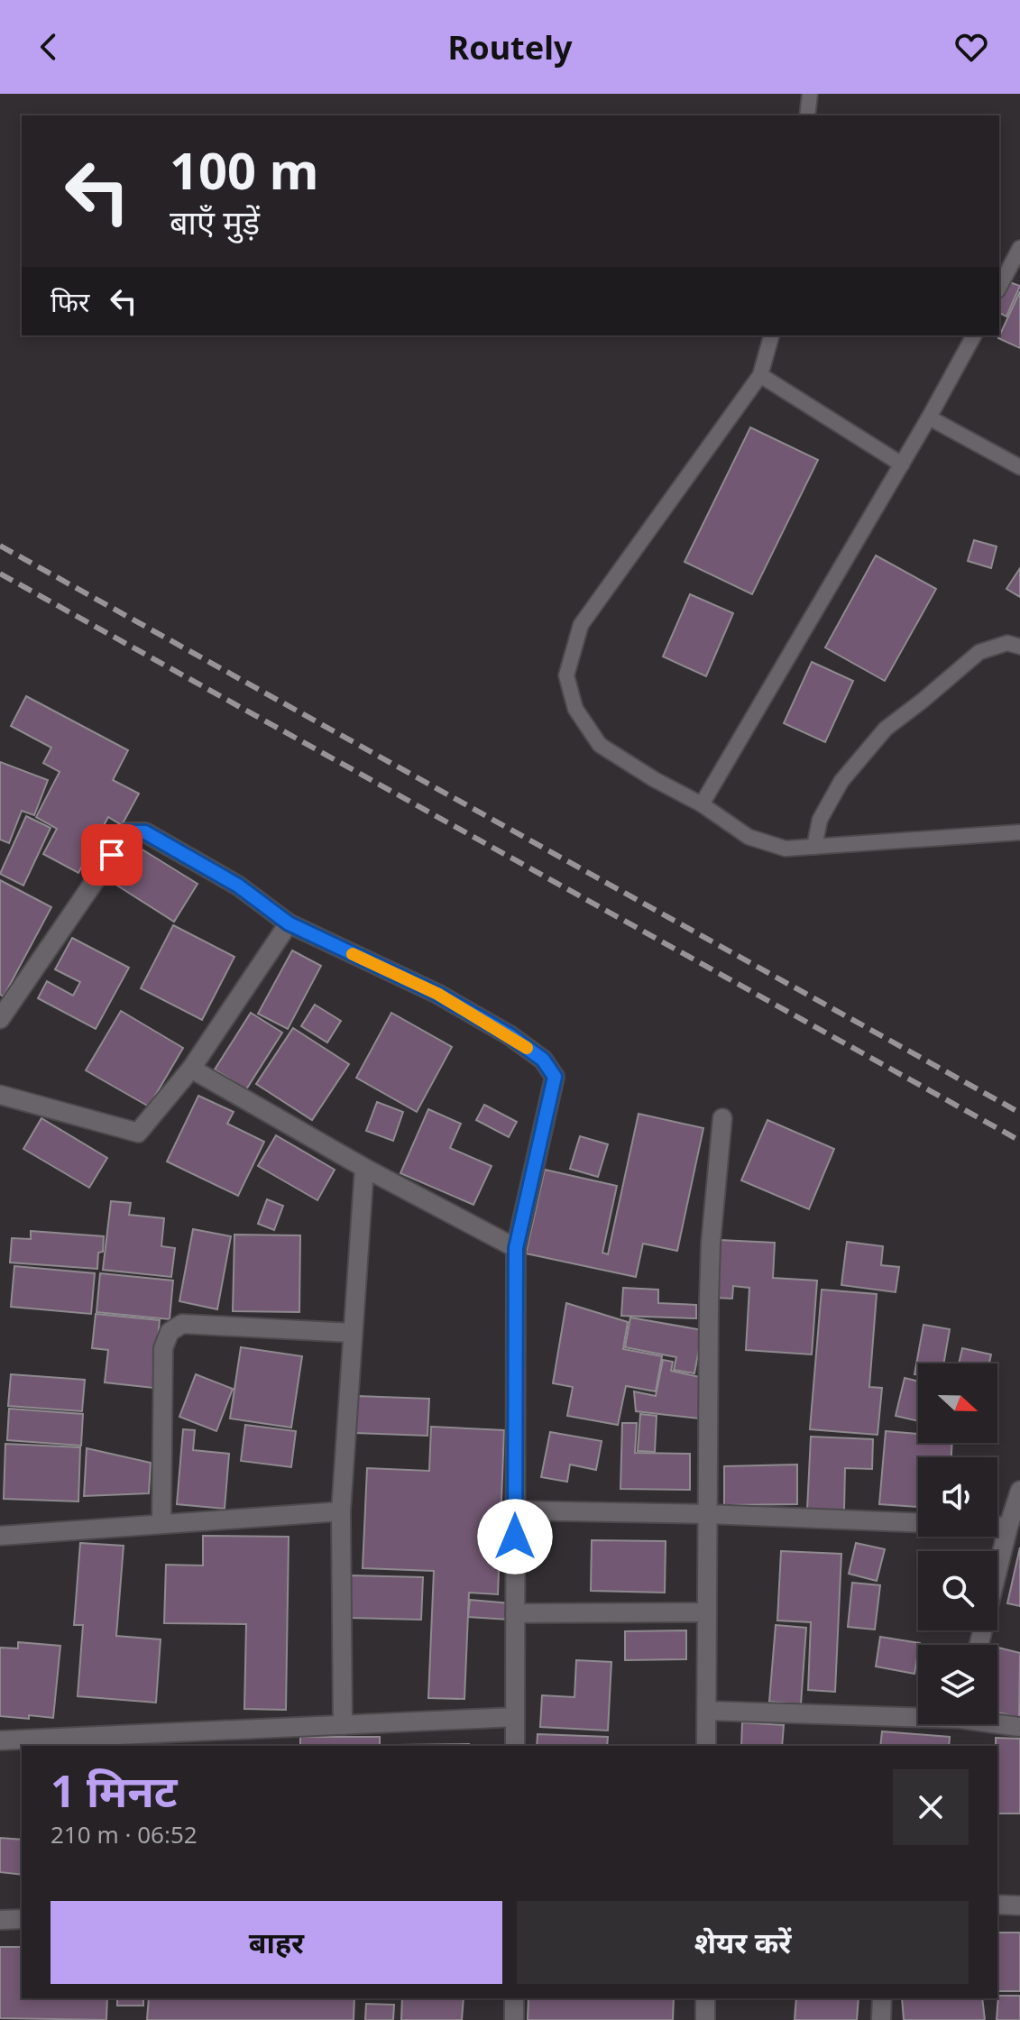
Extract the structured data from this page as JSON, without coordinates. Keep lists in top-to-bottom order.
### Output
{
  "north": "right",
  "page": {
    "header": "Routely",
    "turn": ["100 m", "बाएँ मुड़ें"],
    "then": "फिर",
    "heading": ["1 मिनट", "210 m · 06:52"],
    "buttons": ["बाहर", "शेयर करें"]
  }
}
